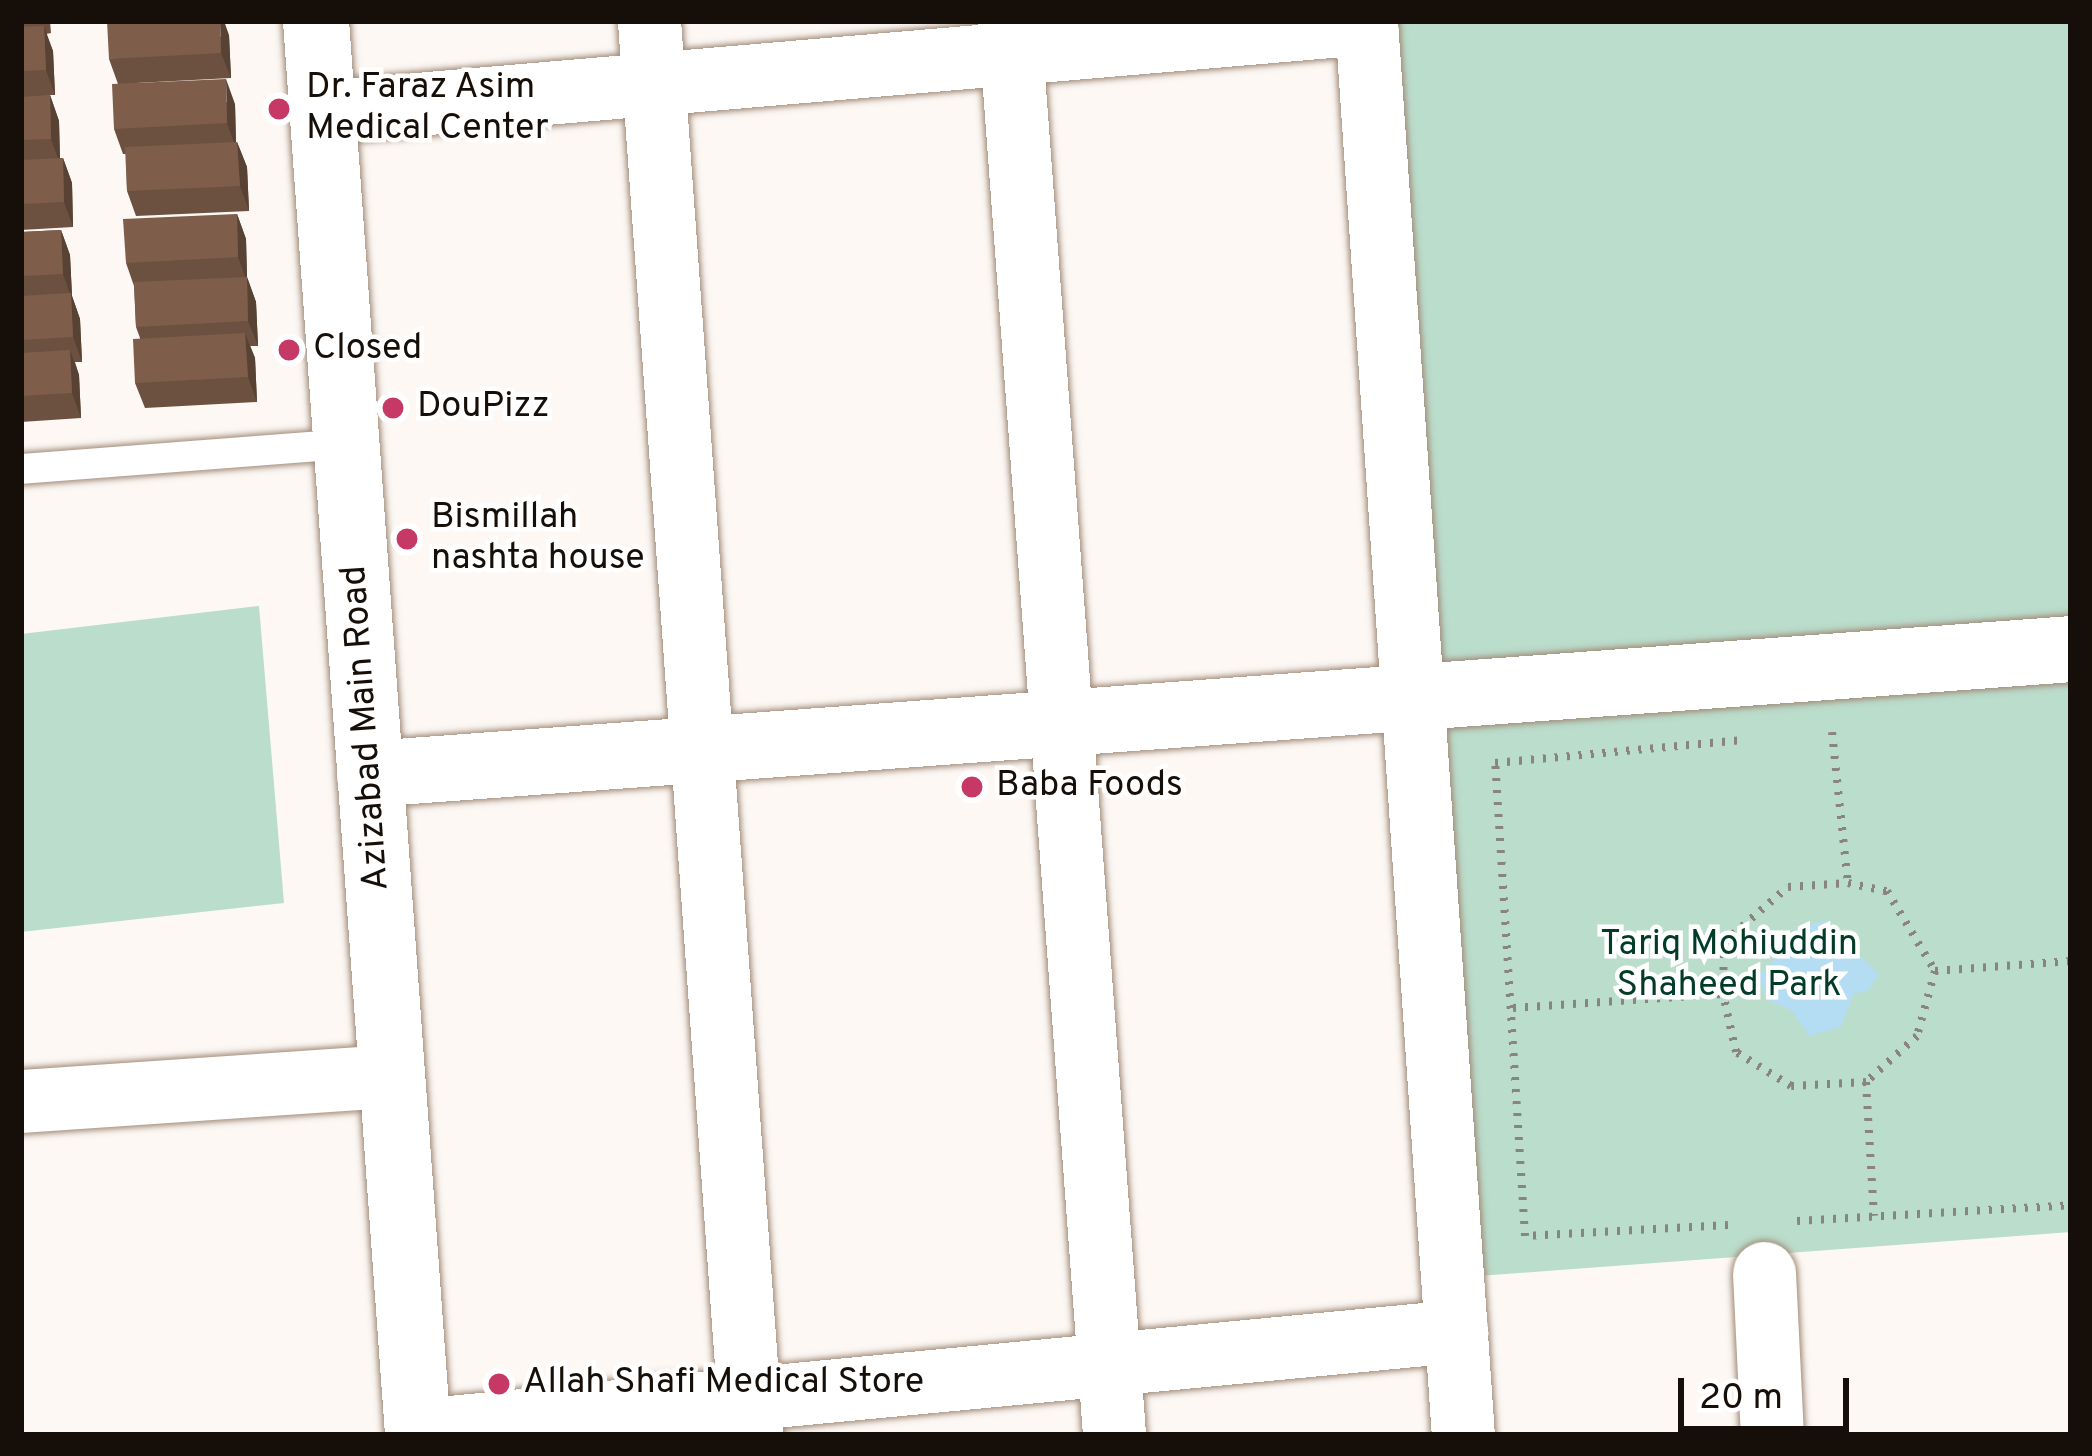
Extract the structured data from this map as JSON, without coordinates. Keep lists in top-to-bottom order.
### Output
{
  "streets": {
    "street": ["Azizabad Main Road"]
  },
  "parks": ["Tariq Mohiuddin Shaheed Park"],
  "places": [
    "Dr. Faraz Asim Medical Center",
    "Closed",
    "DouPizz",
    "Bismillah nashta house",
    "Baba Foods",
    "Allah Shafi Medical Store"
  ],
  "scale_bar": "20 m"
}
